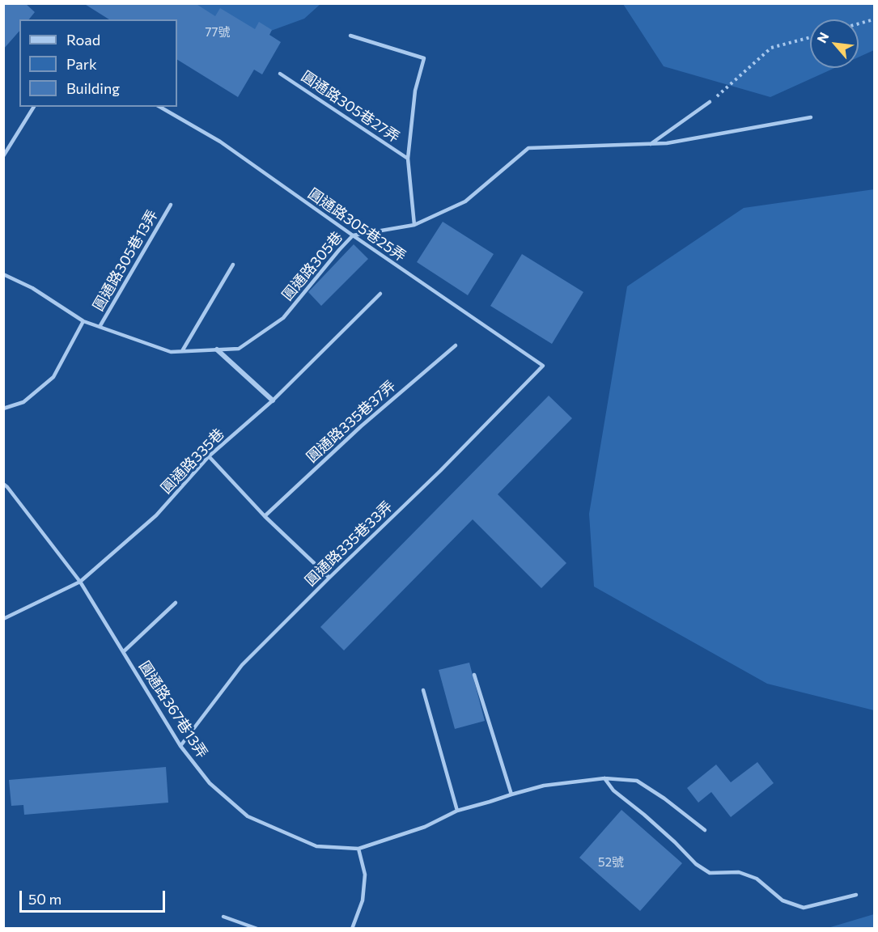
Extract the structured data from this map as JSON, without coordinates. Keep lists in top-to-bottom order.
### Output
{
  "streets": {
    "lane": [
      "圓通路305巷27弄",
      "圓通路305巷25弄",
      "圓通路305巷13弄",
      "圓通路305巷",
      "圓通路335巷37弄",
      "圓通路335巷",
      "圓通路335巷33弄",
      "圓通路367巷13弄"
    ]
  },
  "crossings": [
    ["圓通路305巷25弄", "圓通路305巷"],
    ["圓通路305巷25弄", "圓通路335巷33弄"],
    ["圓通路305巷13弄", "圓通路305巷"],
    ["圓通路335巷", "圓通路367巷13弄"],
    ["圓通路335巷33弄", "圓通路367巷13弄"]
  ],
  "house_numbers": ["77號", "52號"],
  "legend": ["Road", "Park", "Building"],
  "scale_bar": "50 m",
  "north": "top left"
}
